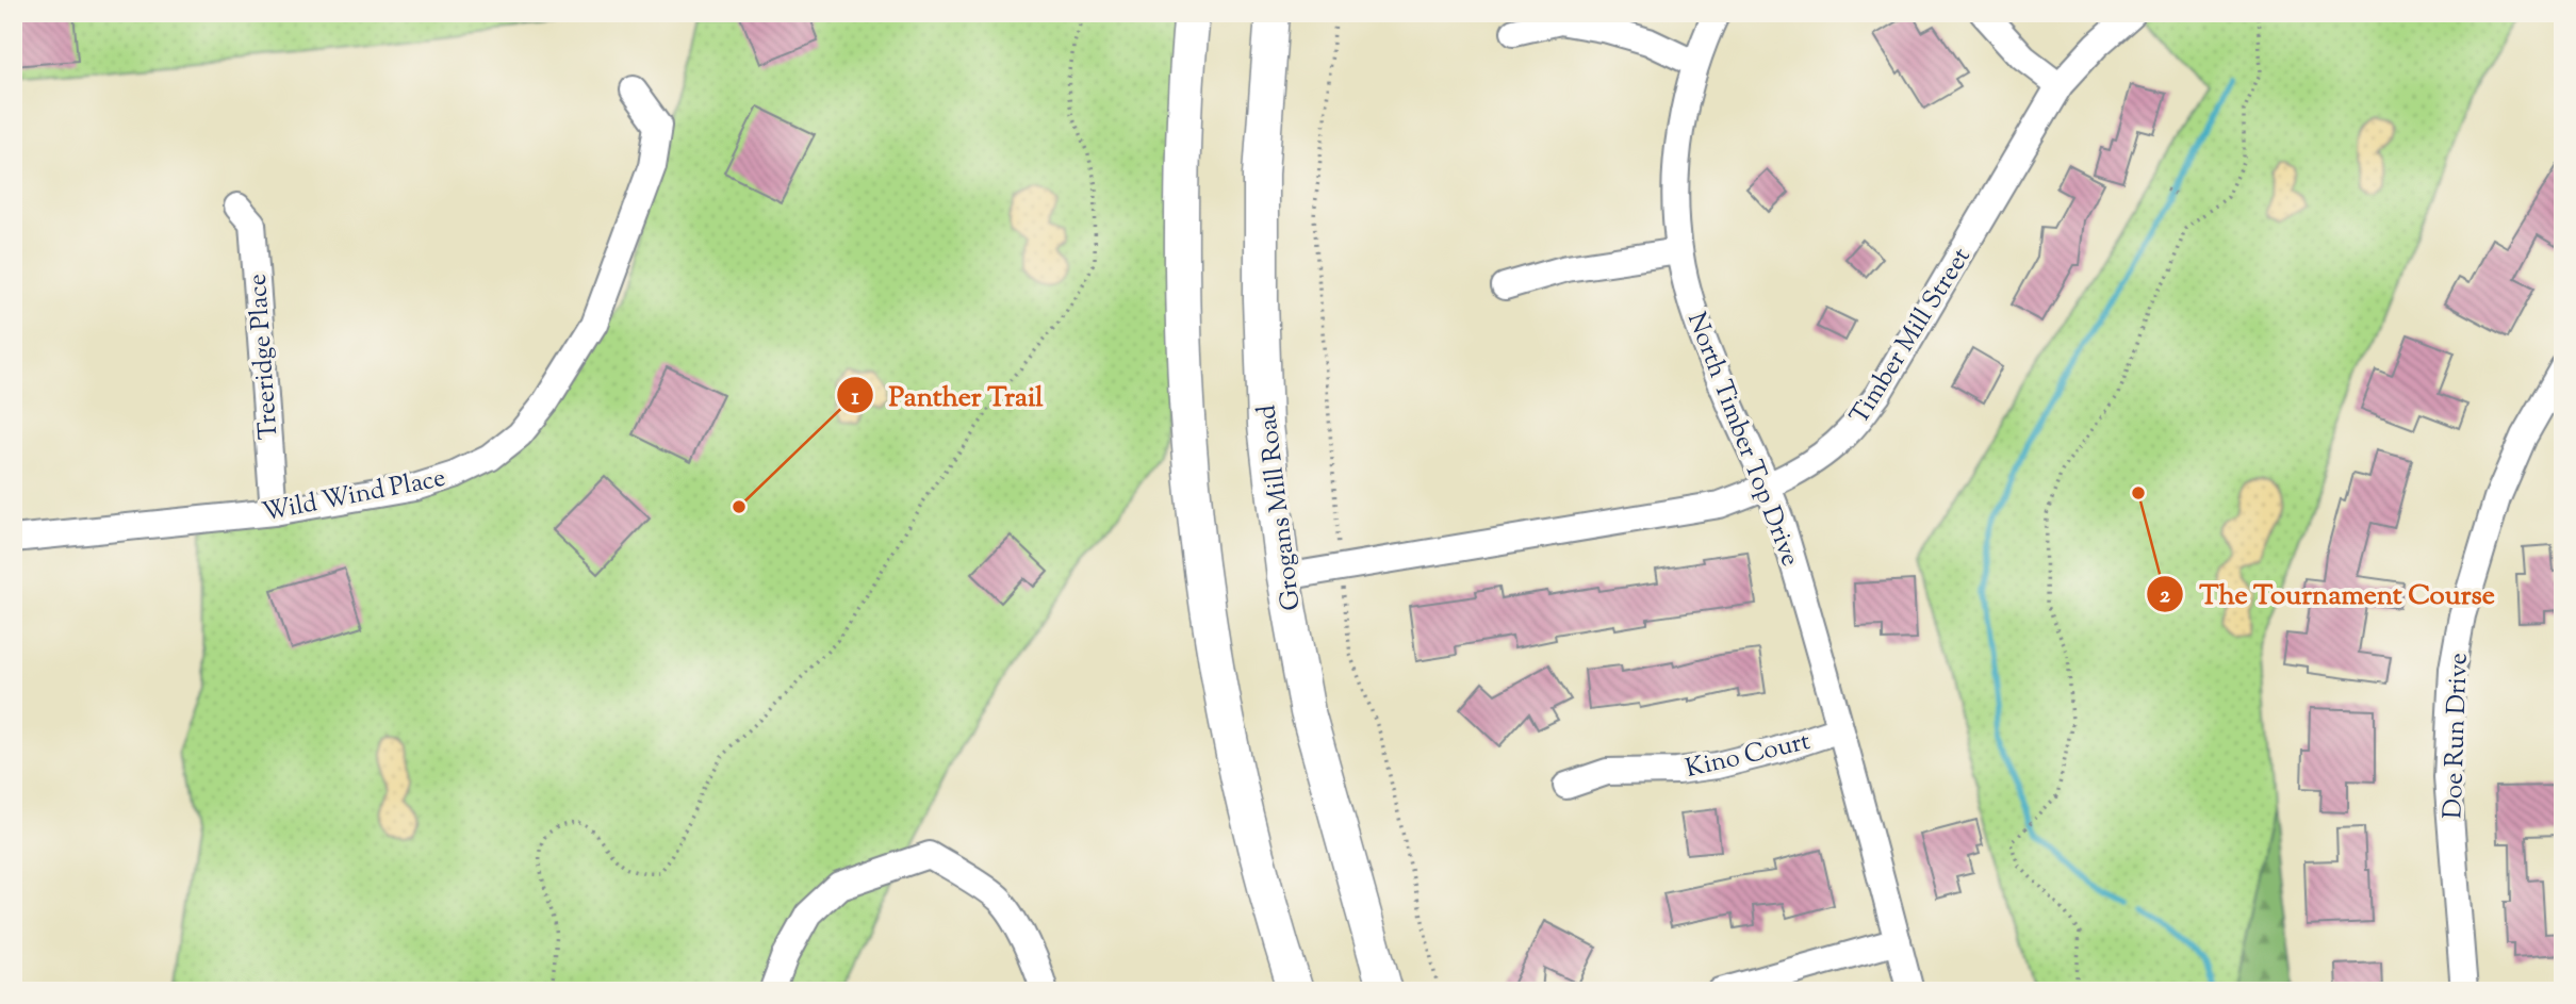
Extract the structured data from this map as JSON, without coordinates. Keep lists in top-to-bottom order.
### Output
{
  "streets": {
    "main road": ["Grogans Mill Road"],
    "street": [
      "Timber Mill Street",
      "Treeridge Place",
      "North Timber Top Drive",
      "Wild Wind Place",
      "Doe Run Drive",
      "Kino Court"
    ]
  },
  "crossings": [
    ["Timber Mill Street", "North Timber Top Drive"],
    ["Timber Mill Street", "Grogans Mill Road"],
    ["Treeridge Place", "Wild Wind Place"],
    ["North Timber Top Drive", "Kino Court"]
  ],
  "places": ["The Tournament Course", "Panther Trail"]
}
